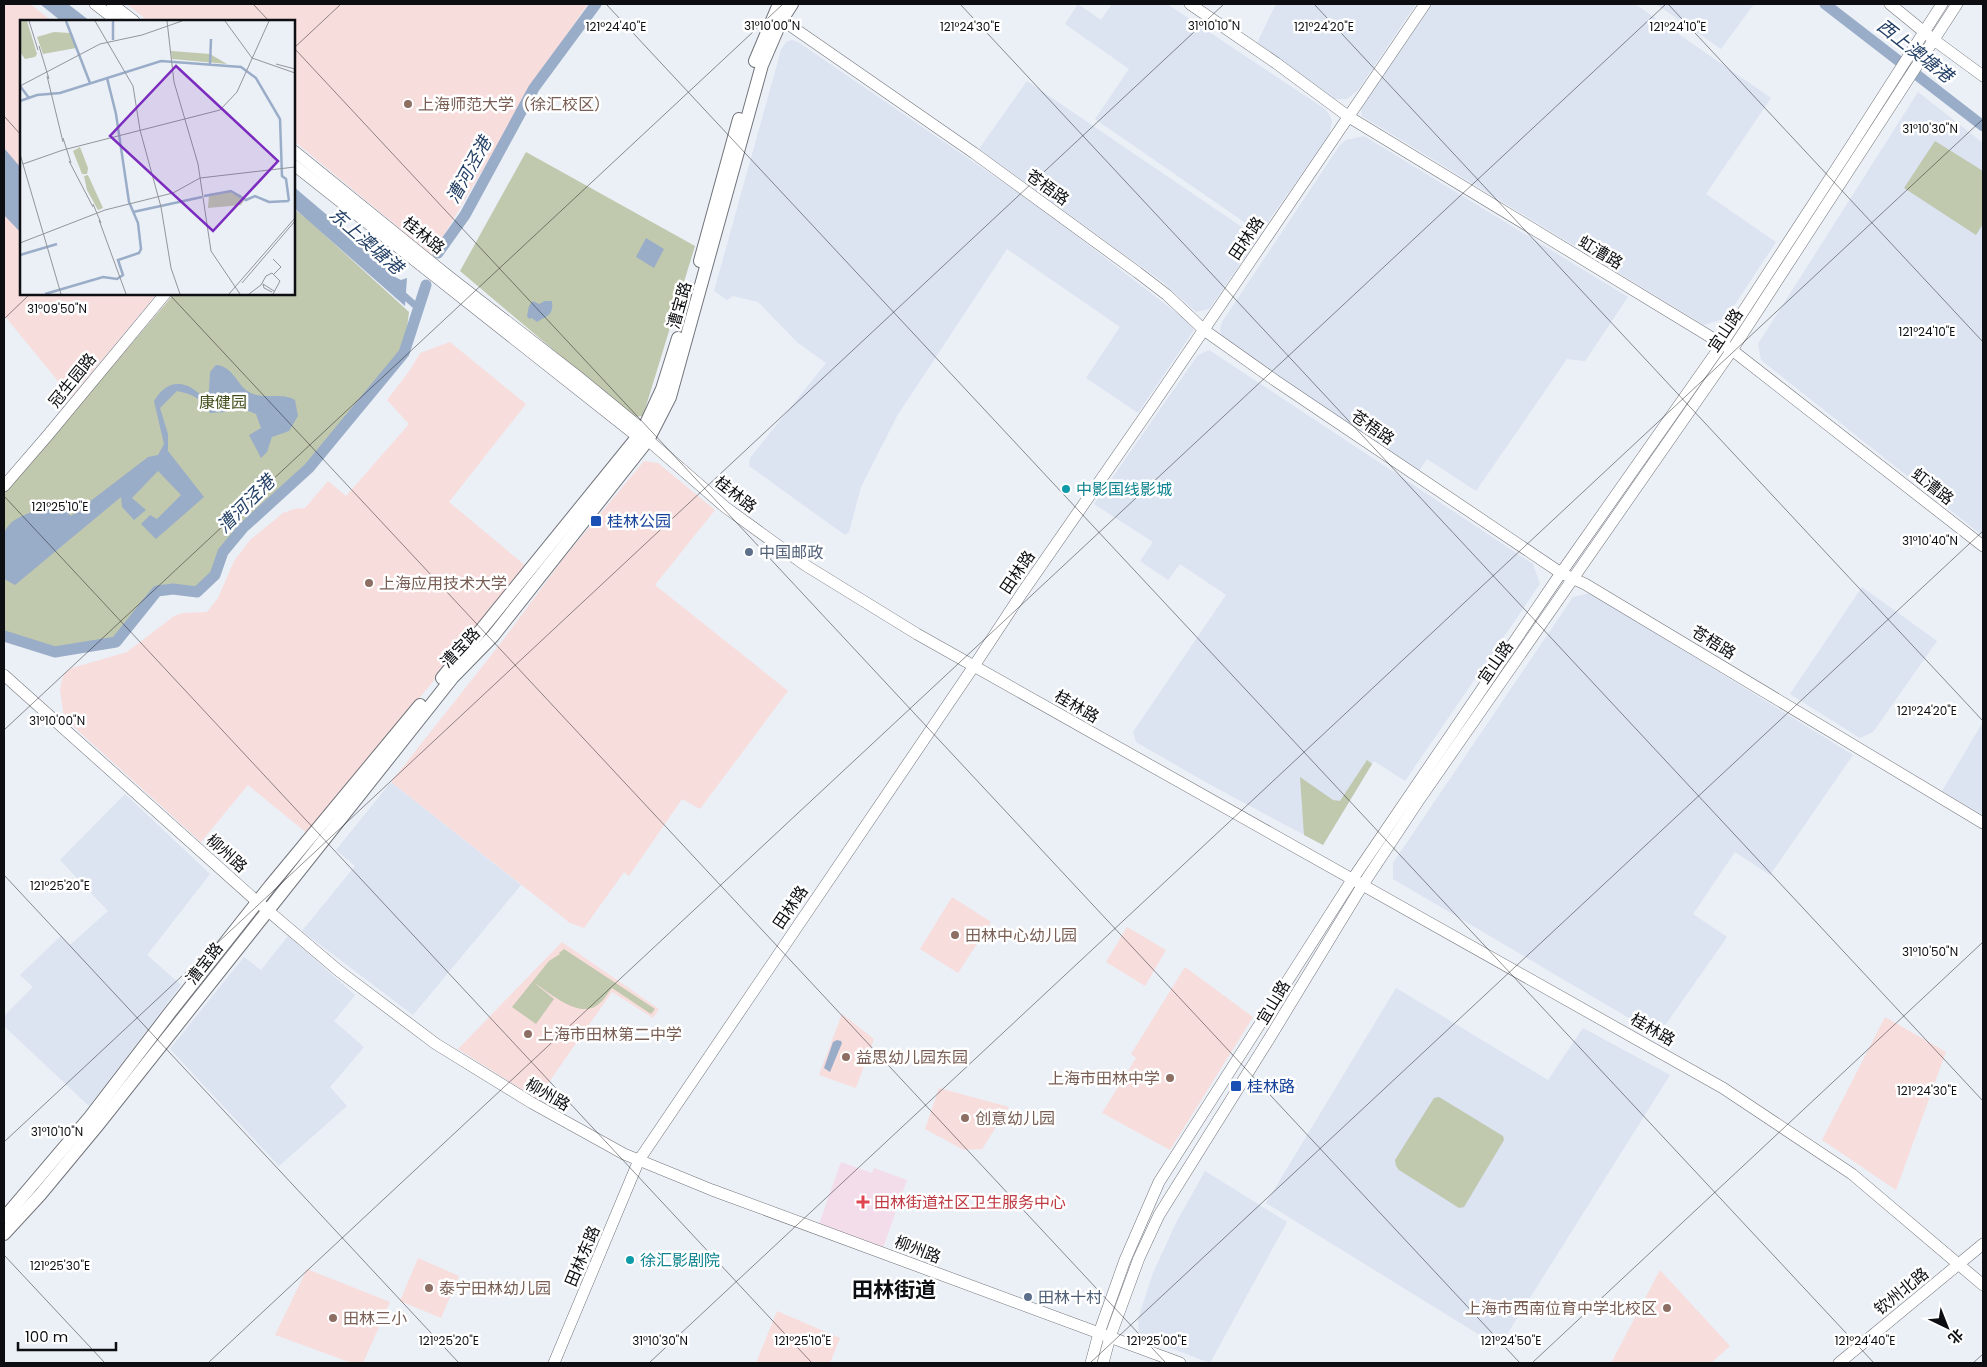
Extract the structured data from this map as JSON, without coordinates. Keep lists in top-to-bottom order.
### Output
{
  "streets": {
    "main road": [
      "苍梧路",
      "桂林路",
      "田林路",
      "虹漕路",
      "漕宝路",
      "宜山路",
      "冠生园路",
      "柳州路",
      "田林东路",
      "钦州北路"
    ]
  },
  "crossings": [
    ["苍梧路", "田林路"],
    ["苍梧路", "漕宝路"],
    ["苍梧路", "宜山路"],
    ["桂林路", "田林路"],
    ["桂林路", "漕宝路"],
    ["桂林路", "宜山路"],
    ["桂林路", "钦州北路"],
    ["田林路", "虹漕路"],
    ["田林路", "柳州路"],
    ["田林路", "田林东路"],
    ["虹漕路", "宜山路"],
    ["漕宝路", "柳州路"],
    ["宜山路", "柳州路"],
    ["柳州路", "田林东路"]
  ],
  "districts": ["田林街道"],
  "water": ["西上澳塘港", "漕河泾港", "东上澳塘港"],
  "parks": ["康健园"],
  "places": {
    "other": [
      "上海师范大学（徐汇校区）",
      "中影国线影城",
      "中国邮政",
      "上海应用技术大学",
      "田林中心幼儿园",
      "上海市田林第二中学",
      "益思幼儿园东园",
      "上海市田林中学",
      "创意幼儿园",
      "徐汇影剧院",
      "泰宁田林幼儿园",
      "田林十村",
      "上海市西南位育中学北校区",
      "田林三小"
    ],
    "transit": ["桂林公园", "桂林路"],
    "health": ["田林街道社区卫生服务中心"]
  },
  "scale_bar": "100 m",
  "north": "bottom right",
  "coordinates": [
    "31°10'00\"N",
    "31°10'10\"N",
    "121°24'40\"E",
    "121°24'30\"E",
    "121°24'20\"E",
    "121°24'10\"E",
    "31°10'30\"N",
    "31°09'50\"N",
    "121°25'10\"E",
    "31°10'40\"N",
    "121°25'20\"E",
    "31°10'50\"N",
    "121°25'30\"E",
    "121°25'00\"E",
    "121°24'50\"E"
  ]
}
